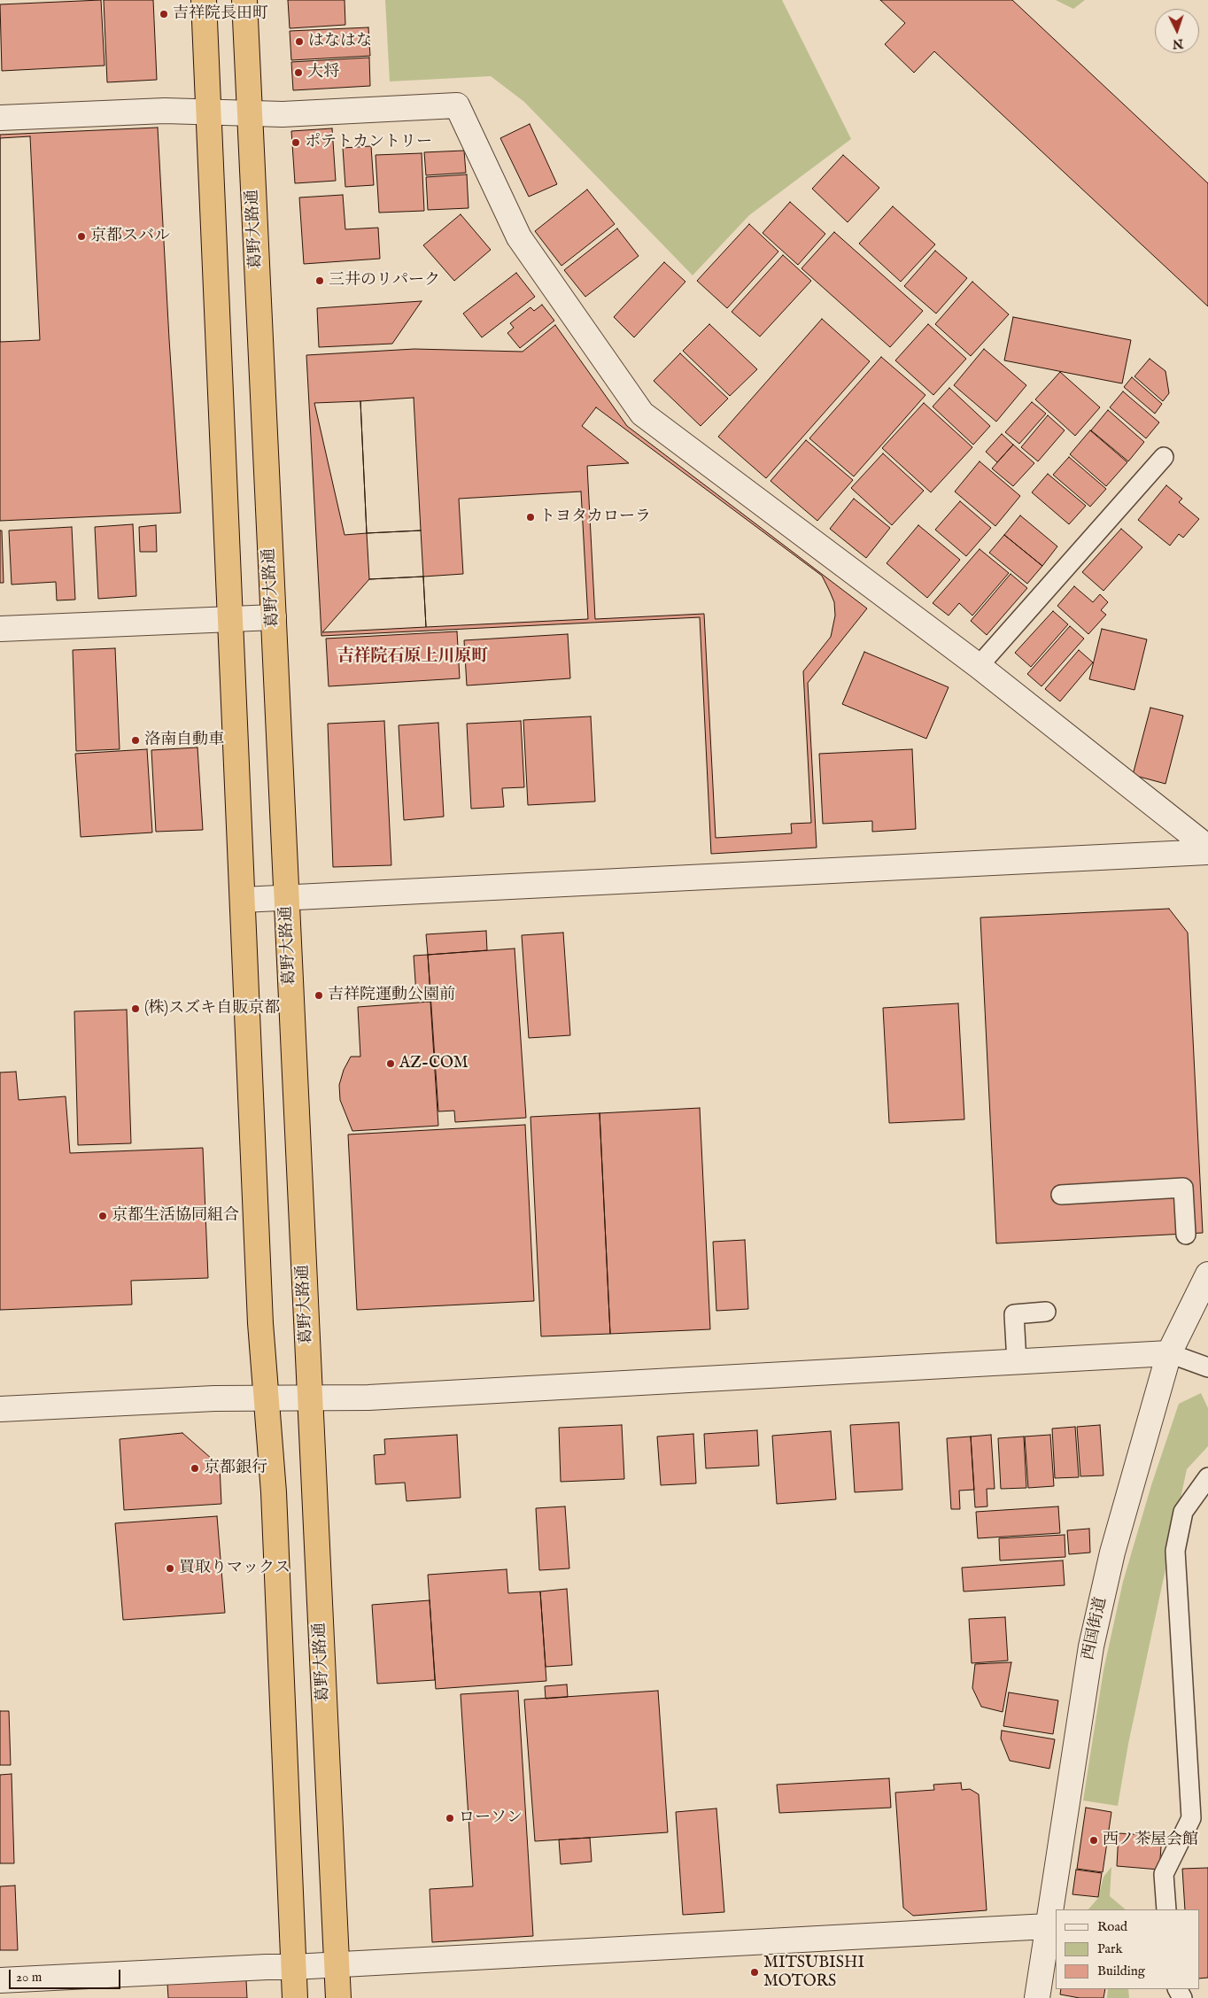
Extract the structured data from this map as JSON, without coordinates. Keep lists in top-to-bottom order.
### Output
{
  "streets": {
    "highway": ["葛野大路通"],
    "street": ["西国街道"]
  },
  "districts": ["吉祥院石原上川原町"],
  "places": [
    "吉祥院長田町",
    "はなはな",
    "大将",
    "ポテトカントリー",
    "京都スバル",
    "三井のリパーク",
    "トヨタカローラ",
    "洛南自動車",
    "吉祥院運動公園前",
    "(株)スズキ自販京都",
    "AZ-COM",
    "京都生活協同組合",
    "京都銀行",
    "買取りマックス",
    "ローソン",
    "西ノ茶屋会館",
    "MITSUBISHI MOTORS"
  ],
  "legend": ["Road", "Park", "Building"],
  "scale_bar": "20 m",
  "north": "bottom"
}
